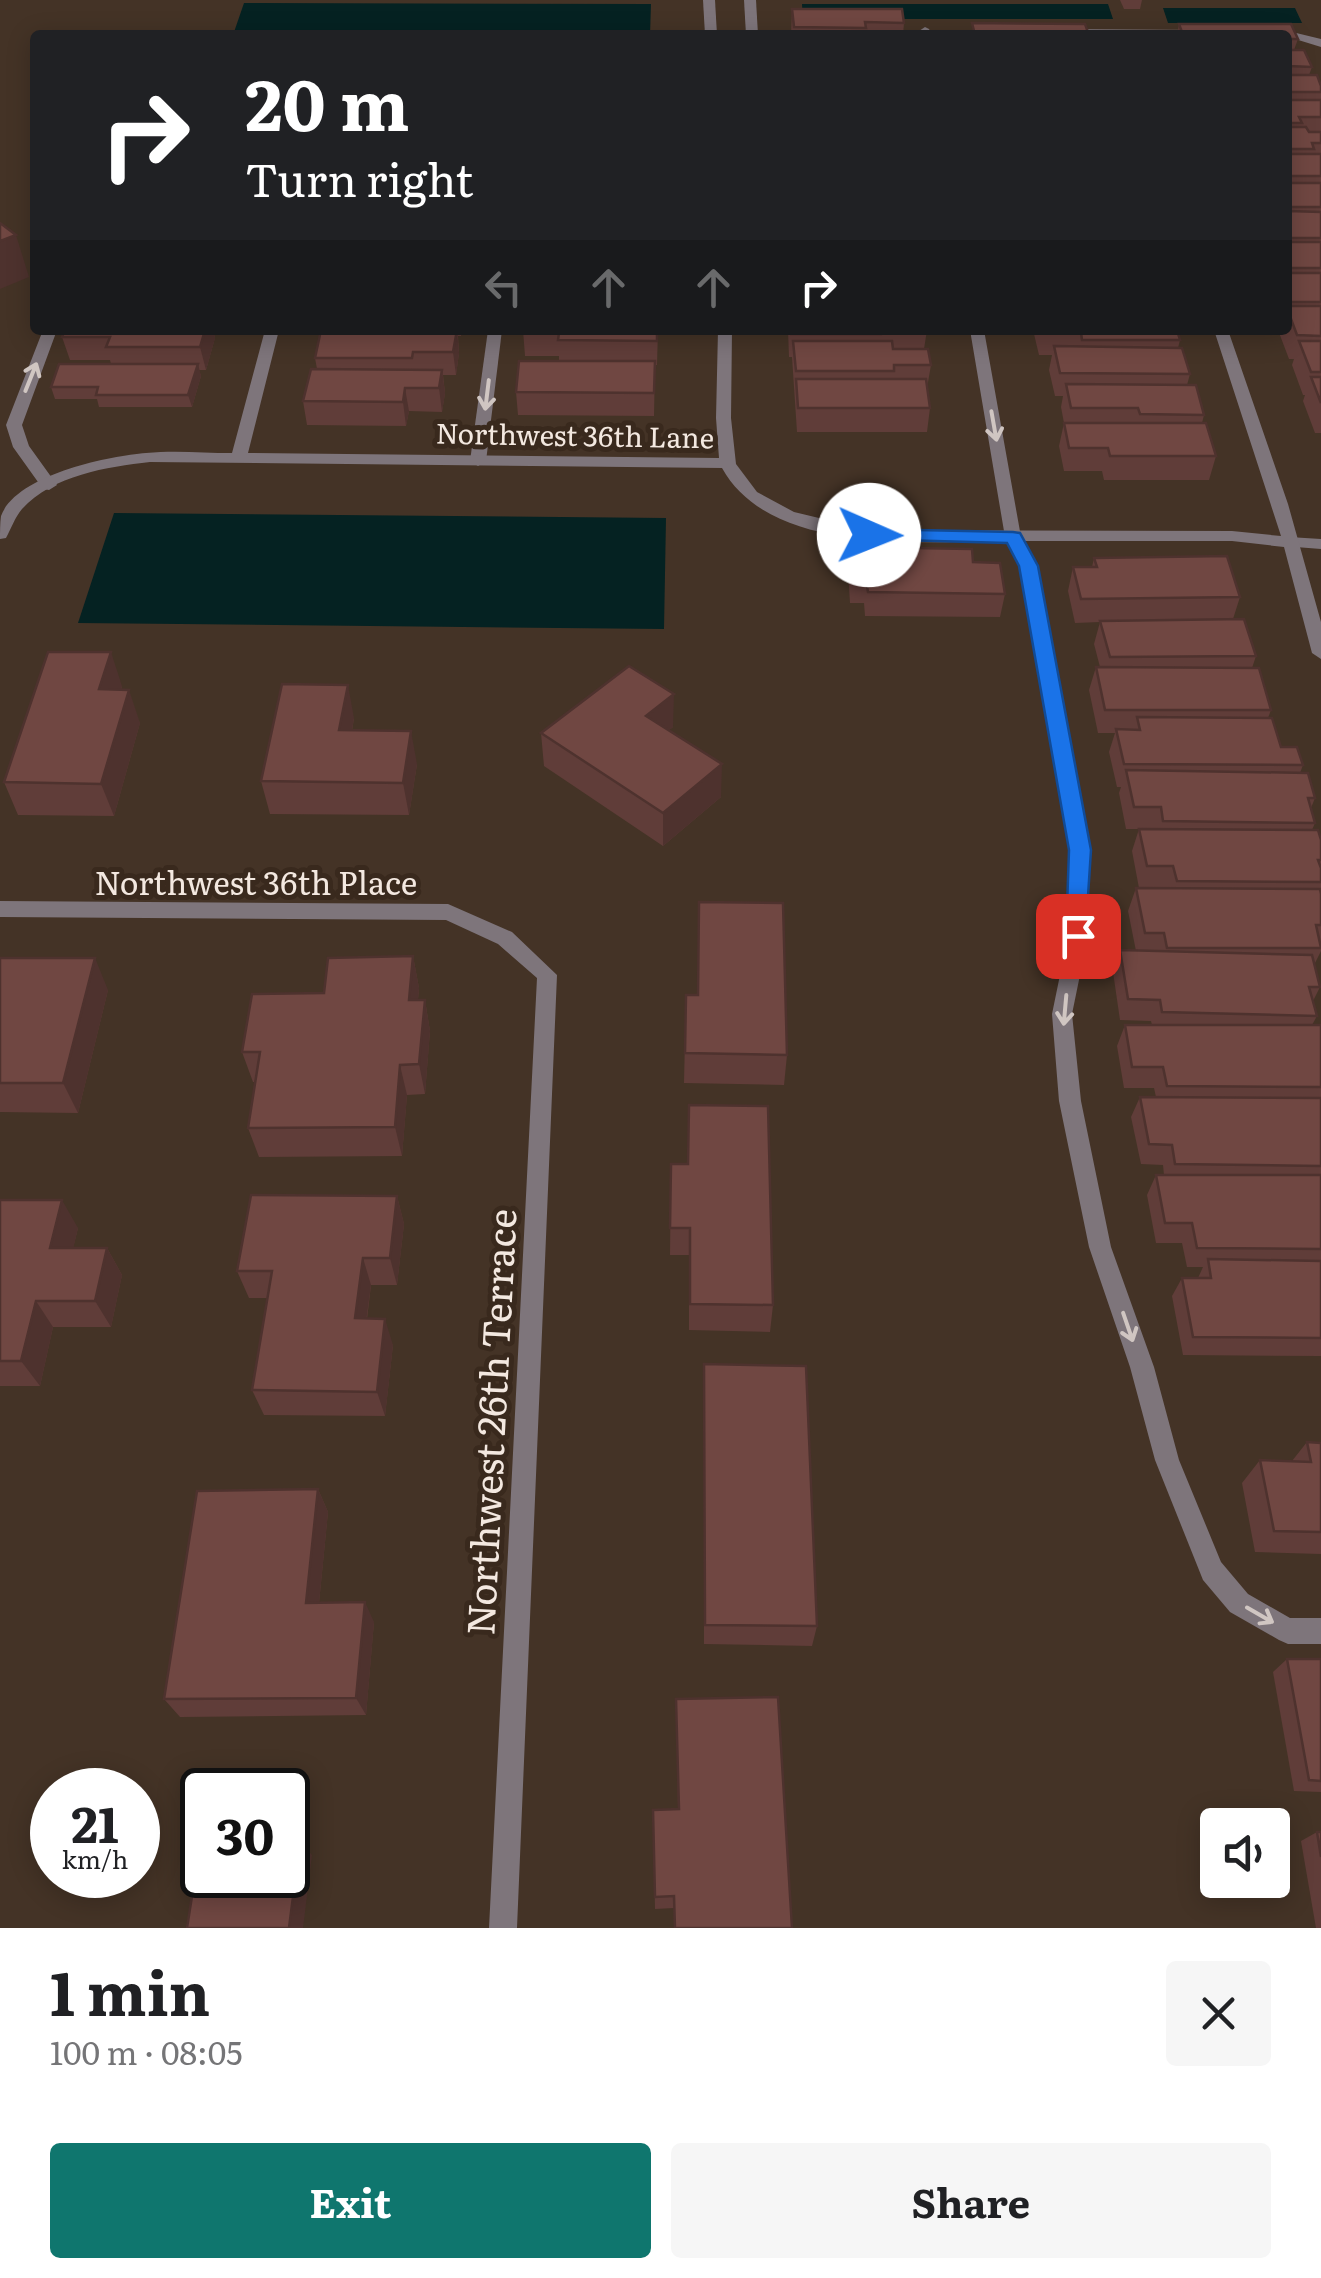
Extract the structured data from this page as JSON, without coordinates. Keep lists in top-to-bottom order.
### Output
{
  "streets": {
    "street": ["Northwest 36th Lane", "Northwest 36th Place", "Northwest 26th Terrace"]
  },
  "crossings": [
    ["Northwest 36th Place", "Northwest 26th Terrace"]
  ],
  "page": {
    "turn": ["20 m", "Turn right"],
    "speed": "21 km/h",
    "limit": "30",
    "heading": ["1 min", "100 m · 08:05"],
    "buttons": ["Exit", "Share"]
  }
}
